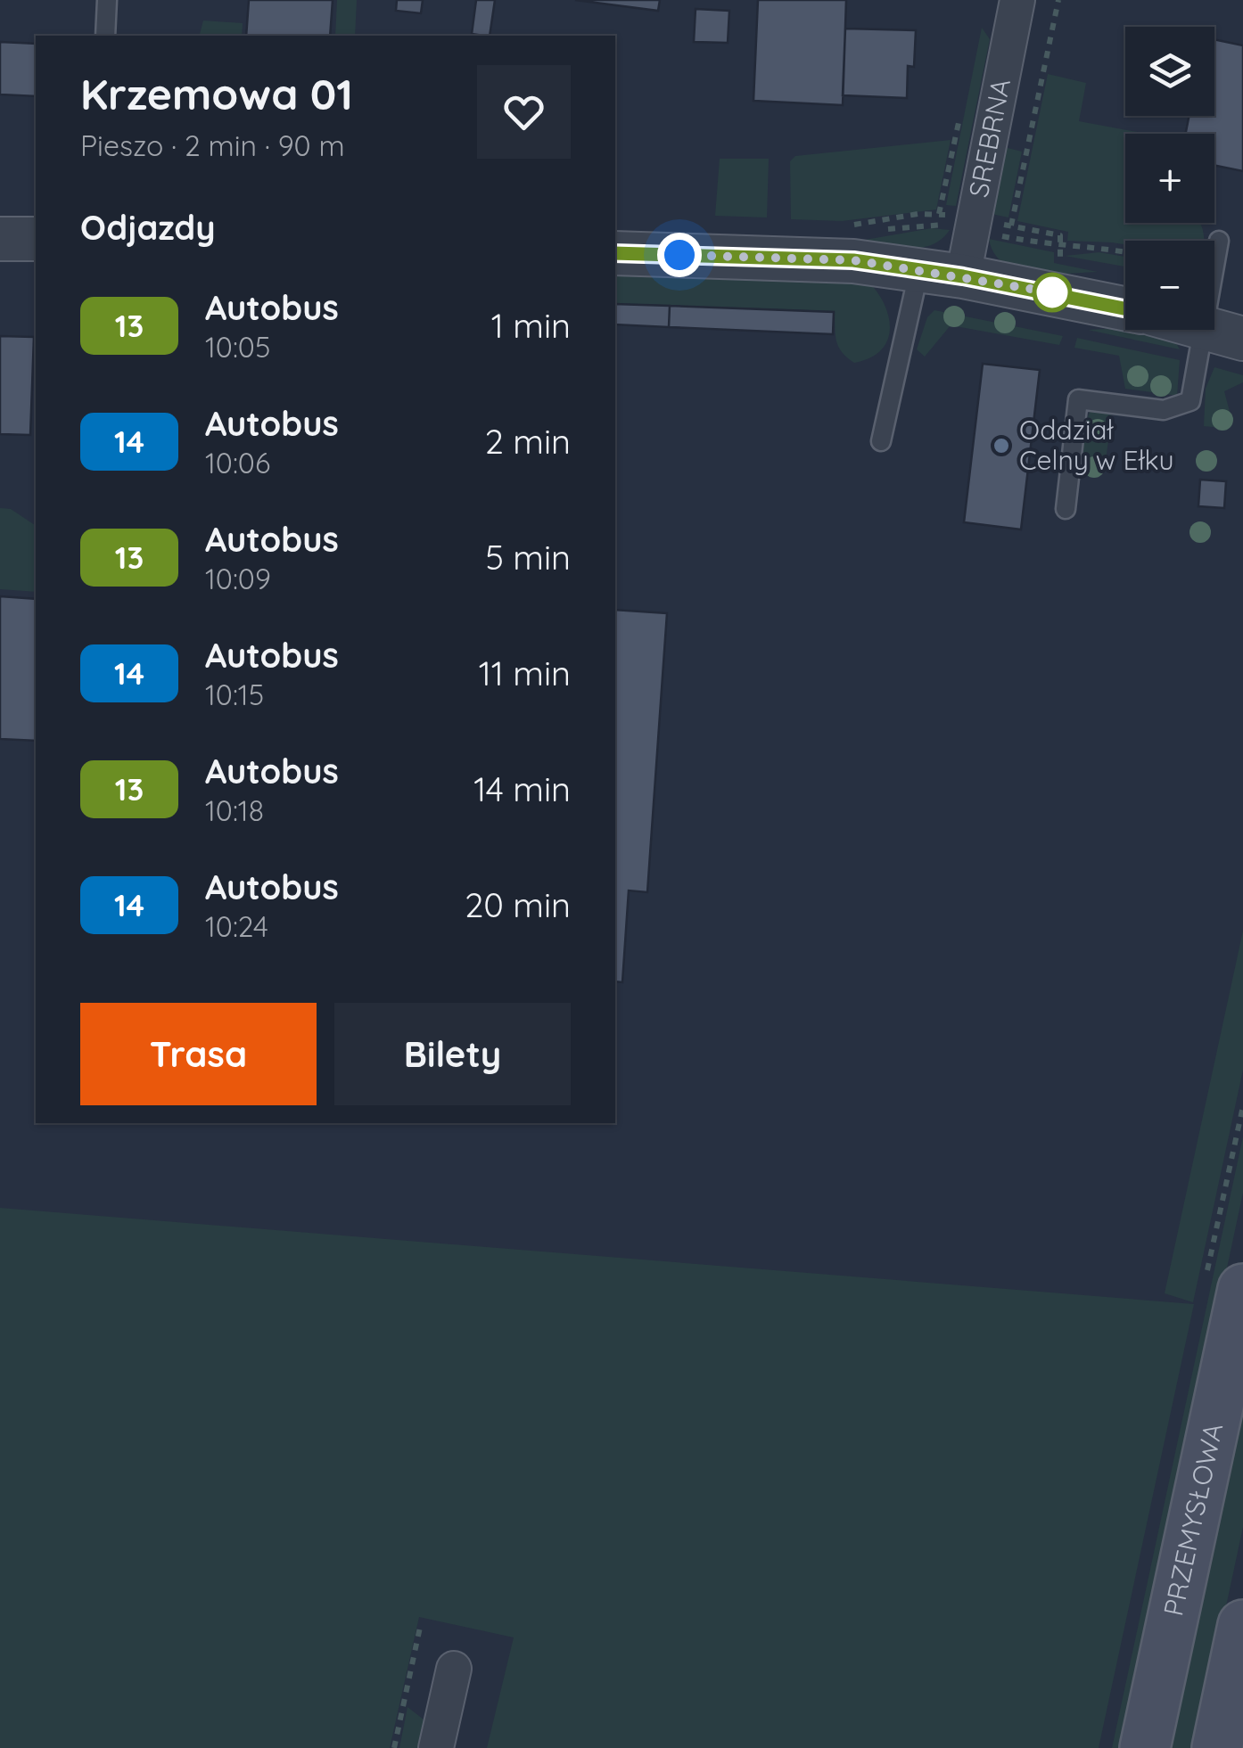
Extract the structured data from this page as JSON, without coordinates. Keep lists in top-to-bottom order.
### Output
{
  "streets": {
    "main road": ["PRZEMYSŁOWA"],
    "street": ["SREBRNA"]
  },
  "places": ["Oddział Celny w Ełku"],
  "lines": ["bus line 13"],
  "page": {
    "map_buttons": ["+", "−"],
    "heading": [
      ["Krzemowa 01", "Pieszo · 2 min · 90 m"],
      "Odjazdy"
    ],
    "list": [
      {
        "mark": "13",
        "name": "Autobus",
        "note": "10:05",
        "value": "1 min"
      },
      {
        "mark": "14",
        "name": "Autobus",
        "note": "10:06",
        "value": "2 min"
      },
      {
        "mark": "13",
        "name": "Autobus",
        "note": "10:09",
        "value": "5 min"
      },
      {
        "mark": "14",
        "name": "Autobus",
        "note": "10:15",
        "value": "11 min"
      },
      {
        "mark": "13",
        "name": "Autobus",
        "note": "10:18",
        "value": "14 min"
      },
      {
        "mark": "14",
        "name": "Autobus",
        "note": "10:24",
        "value": "20 min"
      }
    ],
    "buttons": ["Trasa", "Bilety"]
  }
}
